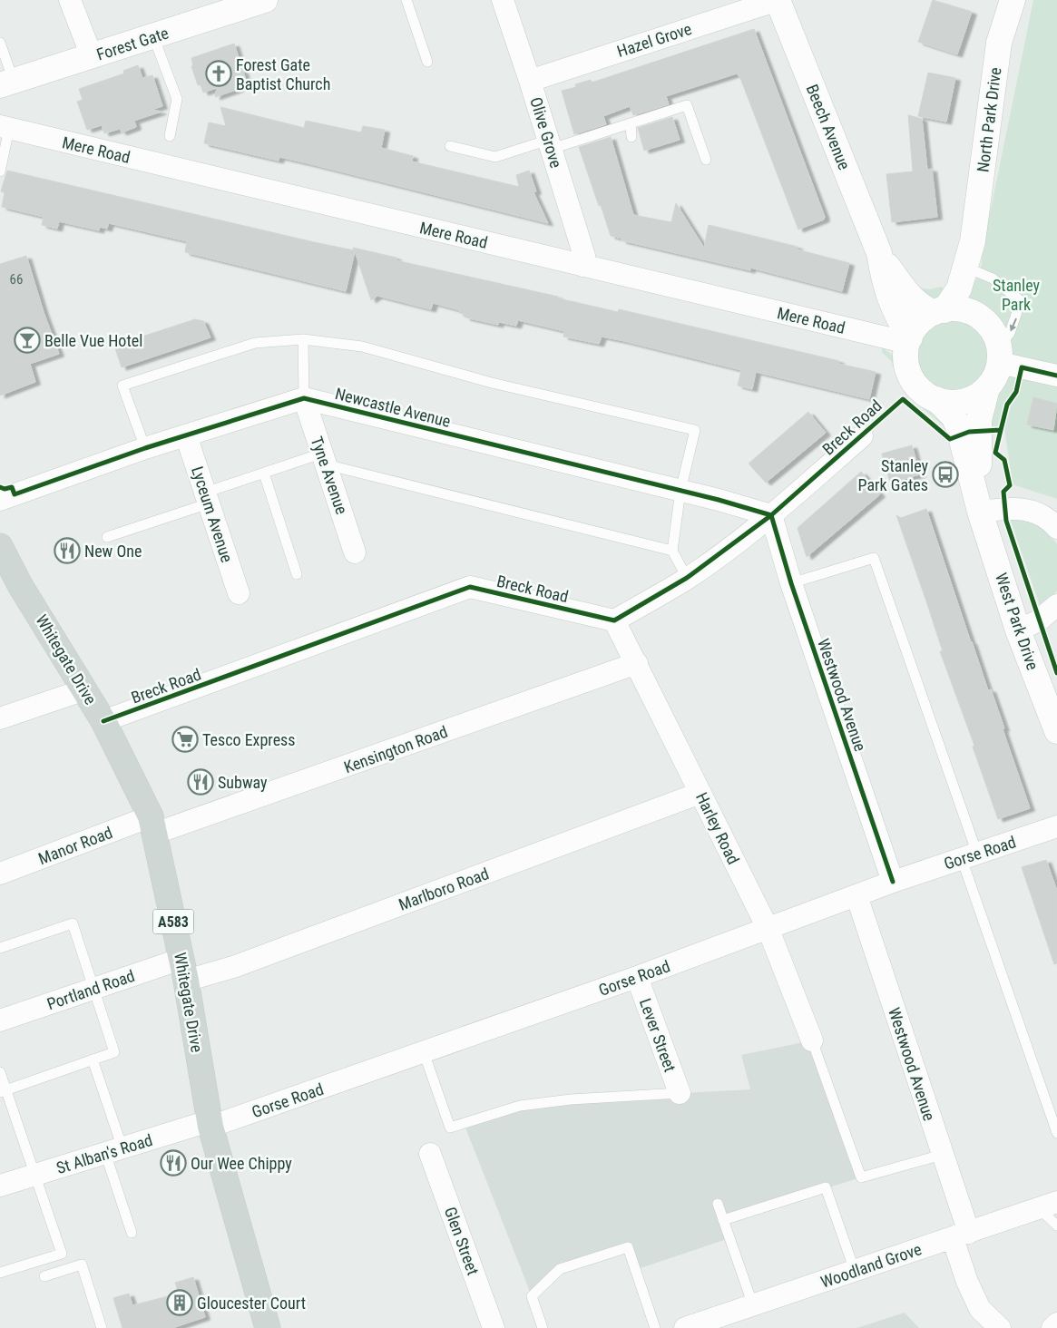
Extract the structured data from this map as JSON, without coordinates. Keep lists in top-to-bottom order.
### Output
{
  "streets": {
    "main road": ["Whitegate Drive", "A583"],
    "street": [
      "Hazel Grove",
      "Forest Gate",
      "North Park Drive",
      "Beech Avenue",
      "Olive Grove",
      "Mere Road",
      "Newcastle Avenue",
      "Breck Road",
      "Tyne Avenue",
      "Lyceum Avenue",
      "West Park Drive",
      "Westwood Avenue",
      "Kensington Road",
      "Harley Road",
      "Manor Road",
      "Gorse Road",
      "Marlboro Road",
      "Portland Road",
      "Lever Street",
      "St Alban's Road",
      "Glen Street",
      "Woodland Grove"
    ]
  },
  "crossings": [
    ["Hazel Grove", "Beech Avenue"],
    ["Hazel Grove", "Olive Grove"],
    ["North Park Drive", "Beech Avenue"],
    ["North Park Drive", "Mere Road"],
    ["North Park Drive", "West Park Drive"],
    ["Beech Avenue", "Mere Road"],
    ["Beech Avenue", "West Park Drive"],
    ["Olive Grove", "Mere Road"],
    ["Mere Road", "West Park Drive"],
    ["Newcastle Avenue", "Breck Road"],
    ["Newcastle Avenue", "Tyne Avenue"],
    ["Newcastle Avenue", "Westwood Avenue"],
    ["Breck Road", "Whitegate Drive"],
    ["Breck Road", "Westwood Avenue"],
    ["Breck Road", "Harley Road"],
    ["Whitegate Drive", "Kensington Road"],
    ["Whitegate Drive", "Manor Road"],
    ["Whitegate Drive", "Gorse Road"],
    ["Whitegate Drive", "Marlboro Road"],
    ["Whitegate Drive", "Portland Road"],
    ["Whitegate Drive", "St Alban's Road"],
    ["Westwood Avenue", "Gorse Road"],
    ["Westwood Avenue", "Woodland Grove"],
    ["Kensington Road", "Harley Road"],
    ["Kensington Road", "Manor Road"],
    ["Harley Road", "Gorse Road"],
    ["Harley Road", "Marlboro Road"],
    ["Gorse Road", "Lever Street"],
    ["Gorse Road", "St Alban's Road"],
    ["Marlboro Road", "Portland Road"]
  ],
  "parks": ["Stanley Park"],
  "places": {
    "church": ["Forest Gate Baptist Church"],
    "bar": ["Belle Vue Hotel"],
    "bus stop": ["Stanley Park Gates"],
    "restaurant": ["New One", "Subway", "Our Wee Chippy"],
    "supermarket": ["Tesco Express"],
    "building": ["Gloucester Court"]
  },
  "house_numbers": ["66"]
}
